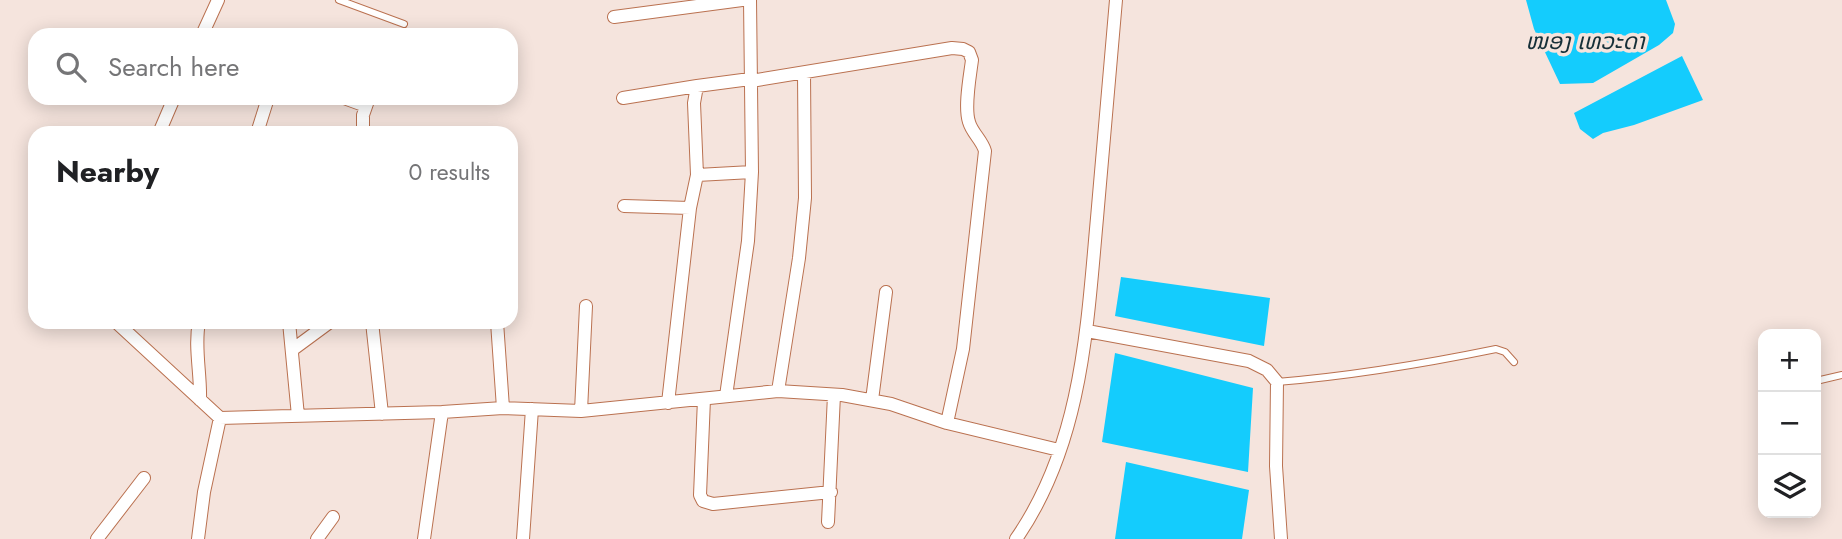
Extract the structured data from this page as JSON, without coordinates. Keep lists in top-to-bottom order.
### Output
{
  "water": ["ໜອງ ເທວະດາ"],
  "page": {
    "search": "Search here",
    "heading": ["Nearby", "0 results"],
    "map_buttons": ["+", "−"]
  }
}
